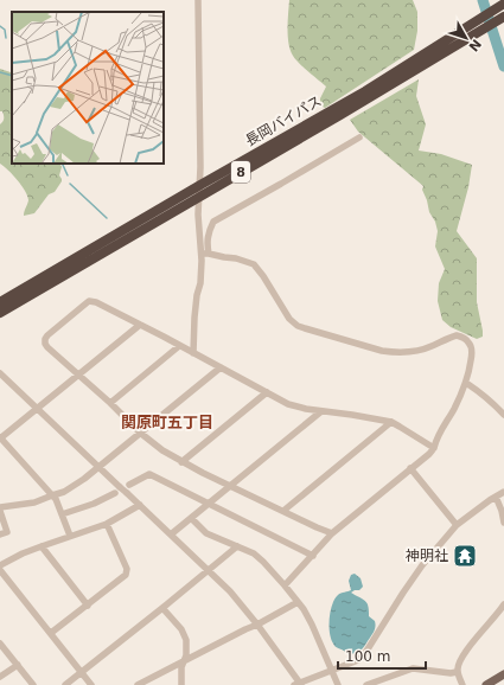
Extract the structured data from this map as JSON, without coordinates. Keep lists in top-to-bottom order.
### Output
{
  "streets": {
    "highway": ["長岡バイパス", "8"]
  },
  "districts": ["関原町五丁目"],
  "places": {
    "temple": ["神明社"]
  },
  "scale_bar": "100 m",
  "north": "bottom right"
}
